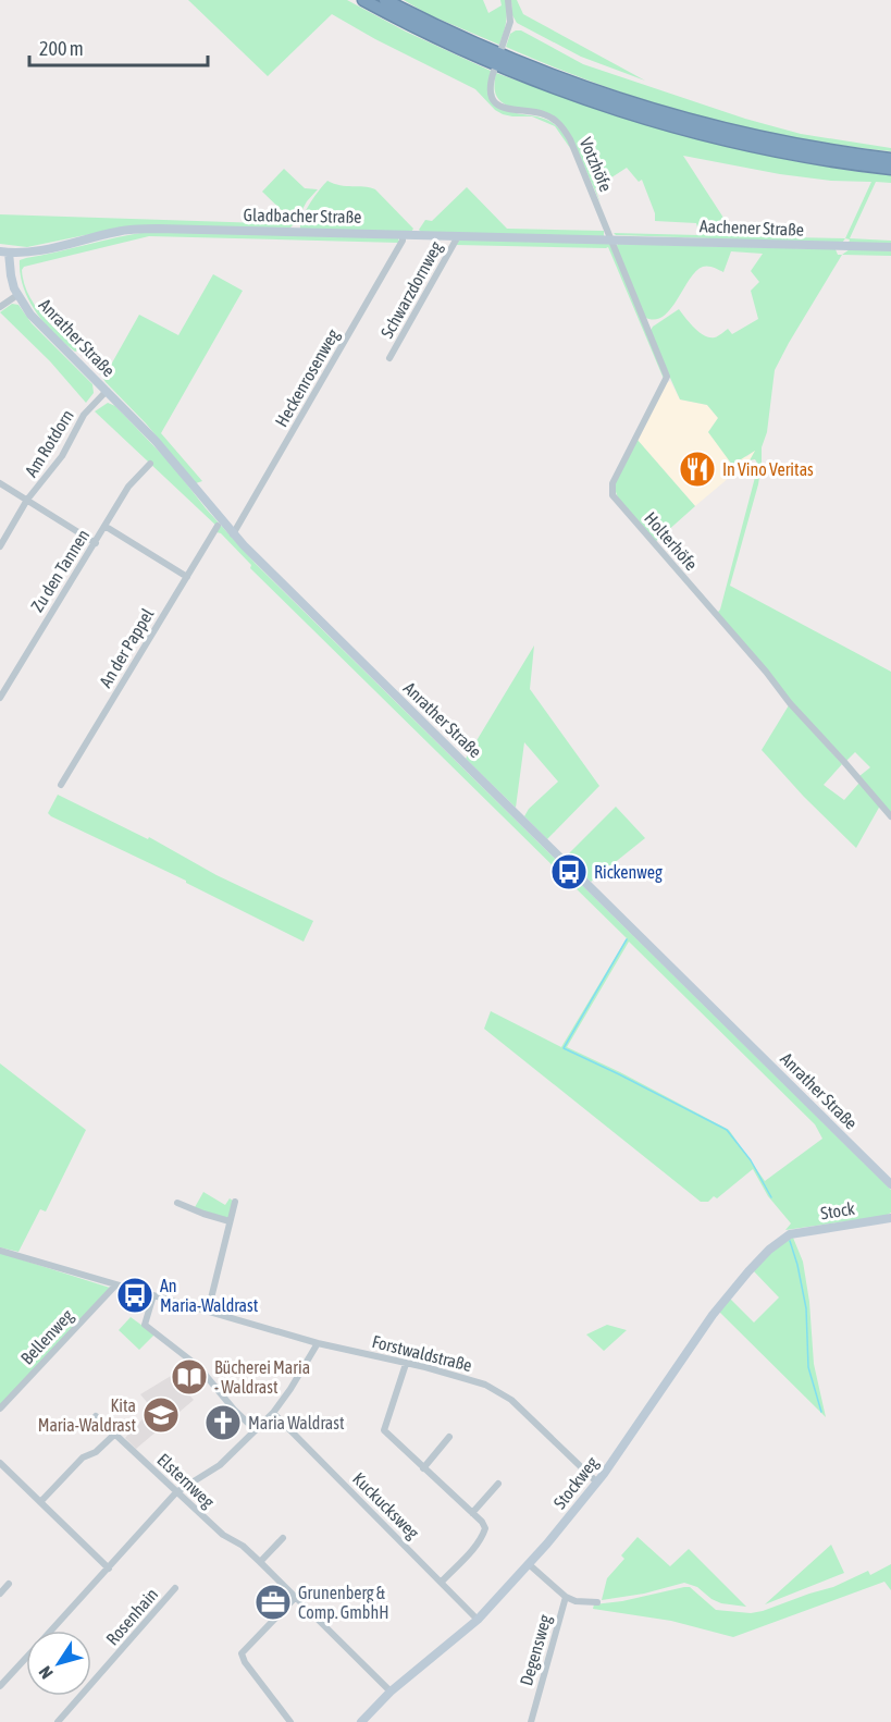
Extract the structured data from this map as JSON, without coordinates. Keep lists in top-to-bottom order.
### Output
{
  "streets": {
    "street": [
      "Votzhöfe",
      "Gladbacher Straße",
      "Aachener Straße",
      "Schwarzdornweg",
      "Anrather Straße",
      "Heckenrosenweg",
      "Am Rotdorn",
      "Holterhöfe",
      "Zu den Tannen",
      "An der Pappel",
      "Stock",
      "Bellenweg",
      "Forstwaldstraße",
      "Elsternweg",
      "Stockweg",
      "Kuckucksweg",
      "Rosenhain",
      "Degensweg"
    ]
  },
  "crossings": [
    ["Votzhöfe", "Gladbacher Straße"],
    ["Votzhöfe", "Aachener Straße"],
    ["Votzhöfe", "Holterhöfe"],
    ["Gladbacher Straße", "Aachener Straße"],
    ["Gladbacher Straße", "Schwarzdornweg"],
    ["Gladbacher Straße", "Anrather Straße"],
    ["Gladbacher Straße", "Heckenrosenweg"],
    ["Gladbacher Straße", "Holterhöfe"],
    ["Aachener Straße", "Holterhöfe"],
    ["Anrather Straße", "Heckenrosenweg"],
    ["Anrather Straße", "Am Rotdorn"],
    ["Stock", "Stockweg"],
    ["Bellenweg", "Forstwaldstraße"],
    ["Forstwaldstraße", "Stockweg"],
    ["Elsternweg", "Stockweg"],
    ["Stockweg", "Kuckucksweg"],
    ["Stockweg", "Degensweg"]
  ],
  "places": {
    "restaurant": ["In Vino Veritas"],
    "bus stop": ["Rickenweg", "An Maria-Waldrast"],
    "library": ["Bücherei Maria - Waldrast"],
    "school or university": ["Kita Maria-Waldrast"],
    "church": ["Maria Waldrast"],
    "office": ["Grunenberg & Comp. GmbhH"]
  },
  "scale_bar": "200 m",
  "north": "bottom left"
}
